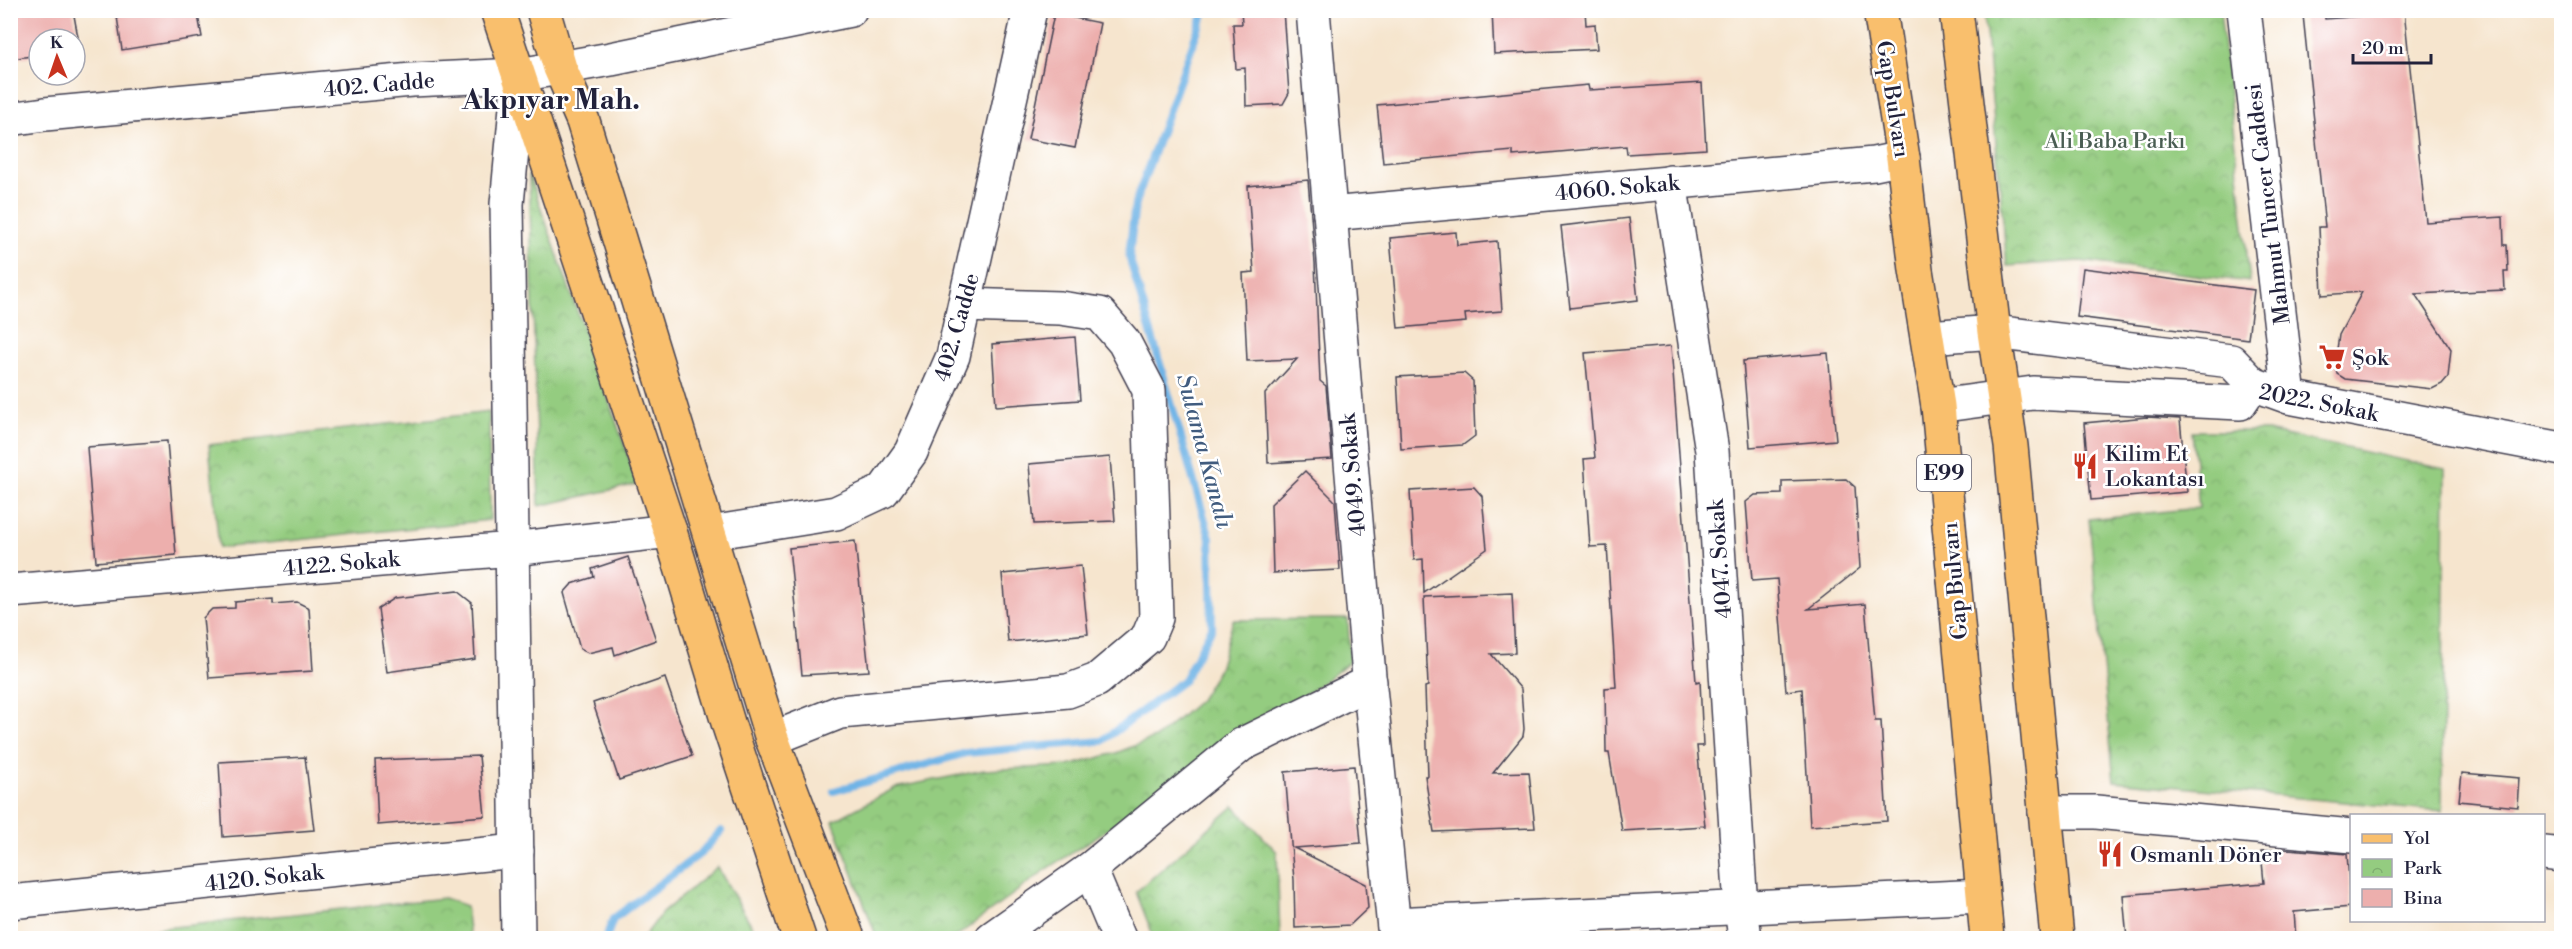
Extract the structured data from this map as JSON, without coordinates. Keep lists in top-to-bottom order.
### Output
{
  "streets": {
    "main road": ["Gap Bulvarı", "E99"],
    "street": [
      "402. Cadde",
      "4060. Sokak",
      "Mahmut Tuncer Caddesi",
      "2022. Sokak",
      "4049. Sokak",
      "4047. Sokak",
      "4122. Sokak",
      "4120. Sokak"
    ]
  },
  "crossings": [
    ["Gap Bulvarı", "4060. Sokak"],
    ["Gap Bulvarı", "2022. Sokak"],
    ["4060. Sokak", "4049. Sokak"],
    ["4060. Sokak", "4047. Sokak"],
    ["Mahmut Tuncer Caddesi", "2022. Sokak"]
  ],
  "districts": ["Akpıyar Mah."],
  "water": ["Sulama Kanalı"],
  "parks": ["Ali Baba Parkı"],
  "places": {
    "supermarket": ["Şok"],
    "restaurant": ["Kilim Et Lokantası", "Osmanlı Döner"]
  },
  "legend": ["Yol", "Park", "Bina"],
  "scale_bar": "20 m",
  "north": "top"
}
